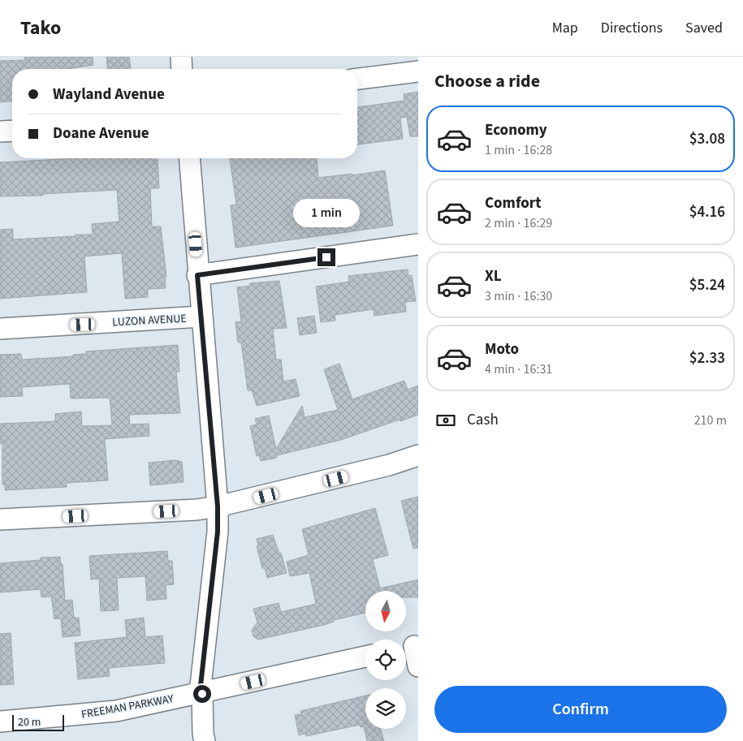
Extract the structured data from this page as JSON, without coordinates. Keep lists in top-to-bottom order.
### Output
{
  "streets": {
    "street": ["LUZON AVENUE", "FREEMAN PARKWAY"]
  },
  "scale_bar": "20 m",
  "north": "bottom",
  "page": {
    "header": "Tako",
    "nav": ["Map", "Directions", "Saved"],
    "heading": "Choose a ride",
    "banner": ["Wayland Avenue", "Doane Avenue"],
    "list": [
      {
        "name": "Economy",
        "note": "1 min · 16:28",
        "value": "$3.08"
      },
      {
        "name": "Comfort",
        "note": "2 min · 16:29",
        "value": "$4.16"
      },
      {
        "name": "XL",
        "note": "3 min · 16:30",
        "value": "$5.24"
      },
      {
        "name": "Moto",
        "note": "4 min · 16:31",
        "value": "$2.33"
      }
    ],
    "bubble": "1 min",
    "pay": ["Cash", "210 m"],
    "buttons": "Confirm",
    "scale": "20 m"
  }
}
